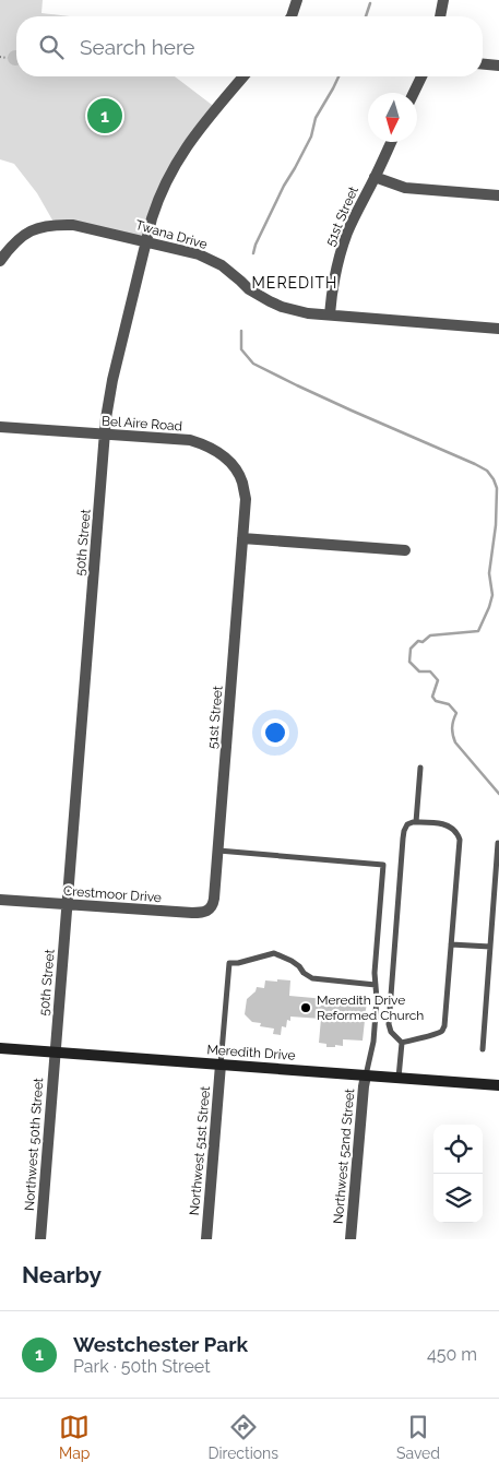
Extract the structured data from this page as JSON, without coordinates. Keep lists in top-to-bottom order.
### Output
{
  "streets": {
    "main road": ["Meredith Drive"],
    "street": [
      "51st Street",
      "Twana Drive",
      "Bel Aire Road",
      "50th Street",
      "Crestmoor Drive",
      "Northwest 50th Street",
      "Northwest 51st Street",
      "Northwest 52nd Street"
    ]
  },
  "crossings": [
    ["51st Street", "Twana Drive"],
    ["51st Street", "Bel Aire Road"],
    ["51st Street", "Crestmoor Drive"],
    ["Twana Drive", "50th Street"],
    ["Bel Aire Road", "50th Street"],
    ["50th Street", "Crestmoor Drive"],
    ["50th Street", "Meredith Drive"],
    ["50th Street", "Northwest 50th Street"],
    ["Meredith Drive", "Northwest 50th Street"],
    ["Meredith Drive", "Northwest 51st Street"],
    ["Meredith Drive", "Northwest 52nd Street"]
  ],
  "districts": ["MEREDITH"],
  "places": ["Meredith Drive Reformed Church"],
  "north": "bottom",
  "page": {
    "search": "Search here",
    "pins": "1",
    "heading": "Nearby",
    "list": [
      {
        "mark": "1",
        "name": "Westchester Park",
        "note": "Park · 50th Street",
        "value": "450 m"
      }
    ],
    "nav": ["Map", "Directions", "Saved"]
  }
}
